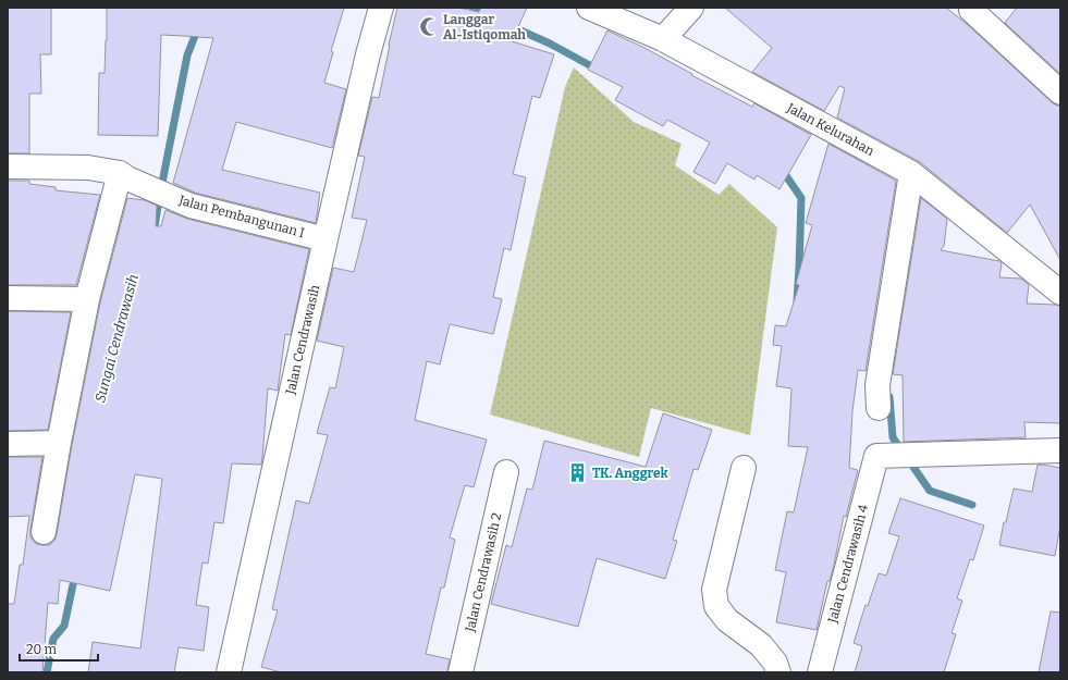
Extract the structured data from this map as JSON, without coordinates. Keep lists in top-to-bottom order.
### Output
{
  "streets": {
    "street": [
      "Jalan Kelurahan",
      "Jalan Pembangunan I",
      "Jalan Cendrawasih",
      "Jalan Cendrawasih 4",
      "Jalan Cendrawasih 2"
    ]
  },
  "crossings": [
    ["Jalan Pembangunan I", "Jalan Cendrawasih"]
  ],
  "water": ["Sungai Cendrawasih"],
  "places": {
    "mosque": ["Langgar Al-Istiqomah"],
    "building": ["TK. Anggrek"]
  },
  "scale_bar": "20 m"
}
